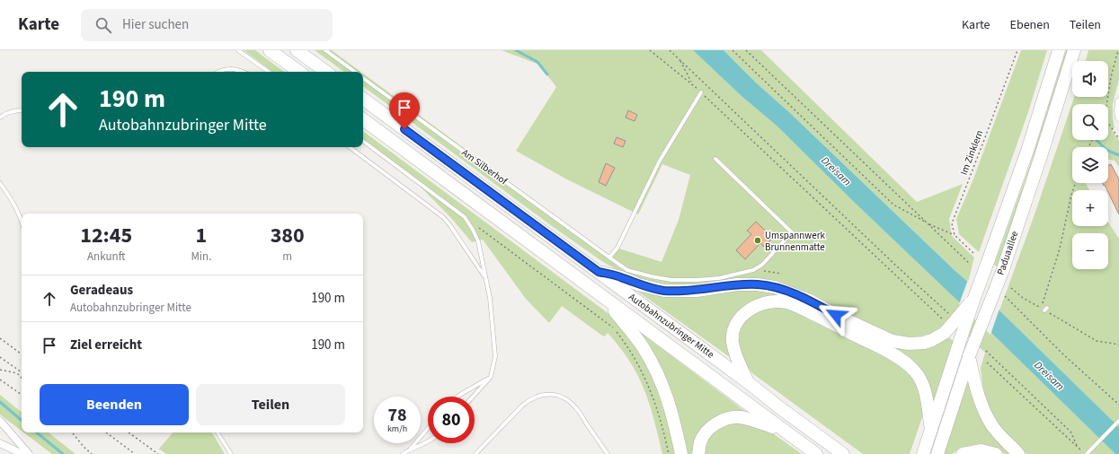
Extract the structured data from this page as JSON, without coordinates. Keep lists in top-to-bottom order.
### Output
{
  "streets": {
    "highway": ["Paduaallee", "Autobahnzubringer Mitte"],
    "lane": ["Am Silberhof"],
    "path": ["Im Zinklern"]
  },
  "water": ["Dreisam"],
  "places": ["Umspannwerk Brunnenmatte"],
  "page": {
    "header": "Karte",
    "search": "Hier suchen",
    "nav": ["Karte", "Ebenen", "Teilen"],
    "map_buttons": ["+", "−"],
    "turn": ["190 m", "Autobahnzubringer Mitte"],
    "eta": [
      "12:45",
      "Ankunft",
      "1",
      "Min.",
      "380",
      "m"
    ],
    "list": [
      {
        "name": "Geradeaus",
        "note": "Autobahnzubringer Mitte",
        "value": "190 m"
      },
      {
        "name": "Ziel erreicht",
        "value": "190 m"
      }
    ],
    "buttons": ["Beenden", "Teilen"],
    "speed": "78 km/h",
    "limit": "80"
  }
}
